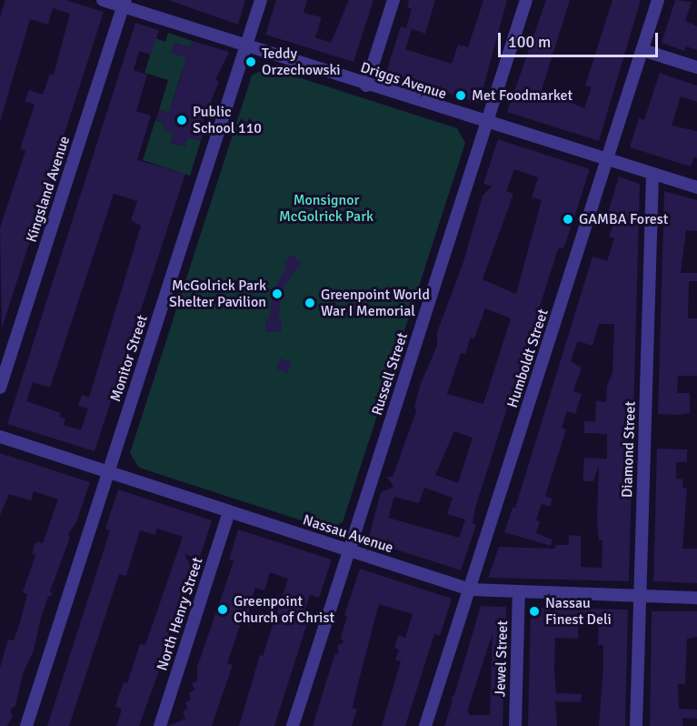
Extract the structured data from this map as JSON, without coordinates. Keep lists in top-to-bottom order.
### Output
{
  "streets": {
    "street": [
      "Driggs Avenue",
      "Kingsland Avenue",
      "Monitor Street",
      "Humboldt Street",
      "Russell Street",
      "Diamond Street",
      "Nassau Avenue",
      "North Henry Street",
      "Jewel Street"
    ]
  },
  "crossings": [
    ["Driggs Avenue", "Kingsland Avenue"],
    ["Driggs Avenue", "Monitor Street"],
    ["Driggs Avenue", "Humboldt Street"],
    ["Driggs Avenue", "Russell Street"],
    ["Driggs Avenue", "Diamond Street"],
    ["Monitor Street", "Nassau Avenue"],
    ["Humboldt Street", "Nassau Avenue"],
    ["Russell Street", "Nassau Avenue"],
    ["Diamond Street", "Nassau Avenue"],
    ["Nassau Avenue", "North Henry Street"],
    ["Nassau Avenue", "Jewel Street"]
  ],
  "parks": ["Monsignor McGolrick Park"],
  "places": [
    "Teddy Orzechowski",
    "Met Foodmarket",
    "Public School 110",
    "GAMBA Forest",
    "McGolrick Park Shelter Pavilion",
    "Greenpoint World War I Memorial",
    "Greenpoint Church of Christ",
    "Nassau Finest Deli"
  ],
  "scale_bar": "100 m"
}
